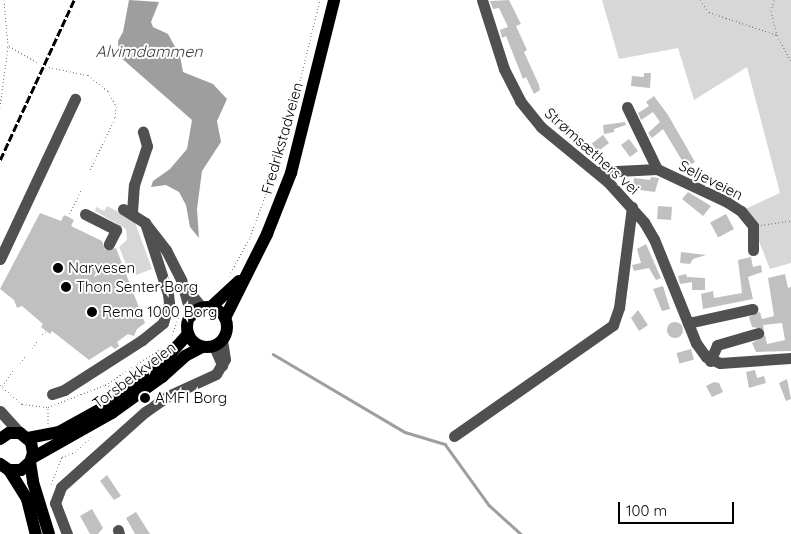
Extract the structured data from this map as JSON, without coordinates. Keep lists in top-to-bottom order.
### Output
{
  "streets": {
    "main road": ["Fredrikstadveien", "Torsbekkveien"],
    "street": ["Strømsæthers vei", "Seljeveien"]
  },
  "crossings": [
    ["Fredrikstadveien", "Torsbekkveien"]
  ],
  "water": ["Alvimdammen"],
  "places": [
    "Narvesen",
    "Thon Senter Borg",
    "Rema 1000 Borg",
    "AMFI Borg"
  ],
  "scale_bar": "100 m"
}
